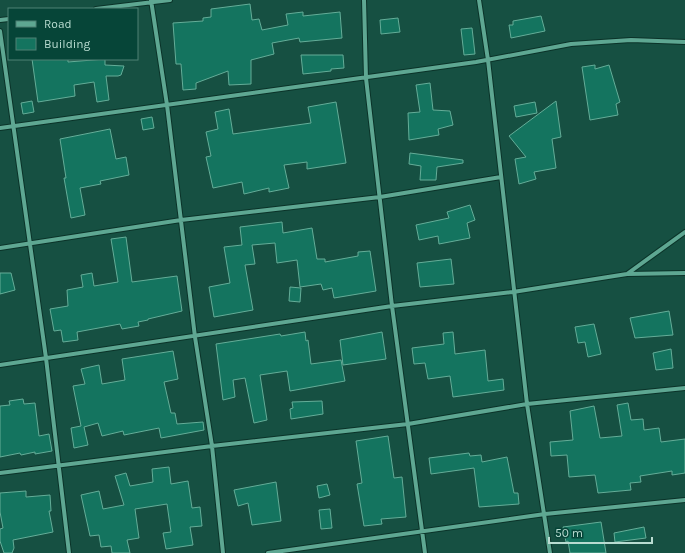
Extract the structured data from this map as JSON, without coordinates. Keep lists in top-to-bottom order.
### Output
{
  "legend": ["Road", "Building"],
  "scale_bar": "50 m"
}
